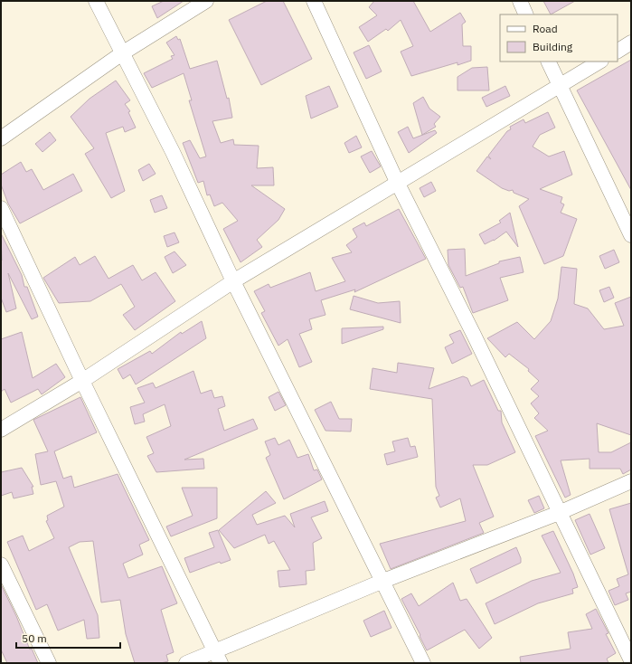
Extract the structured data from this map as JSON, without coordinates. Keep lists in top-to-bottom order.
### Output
{
  "legend": ["Road", "Building"],
  "scale_bar": "50 m"
}
